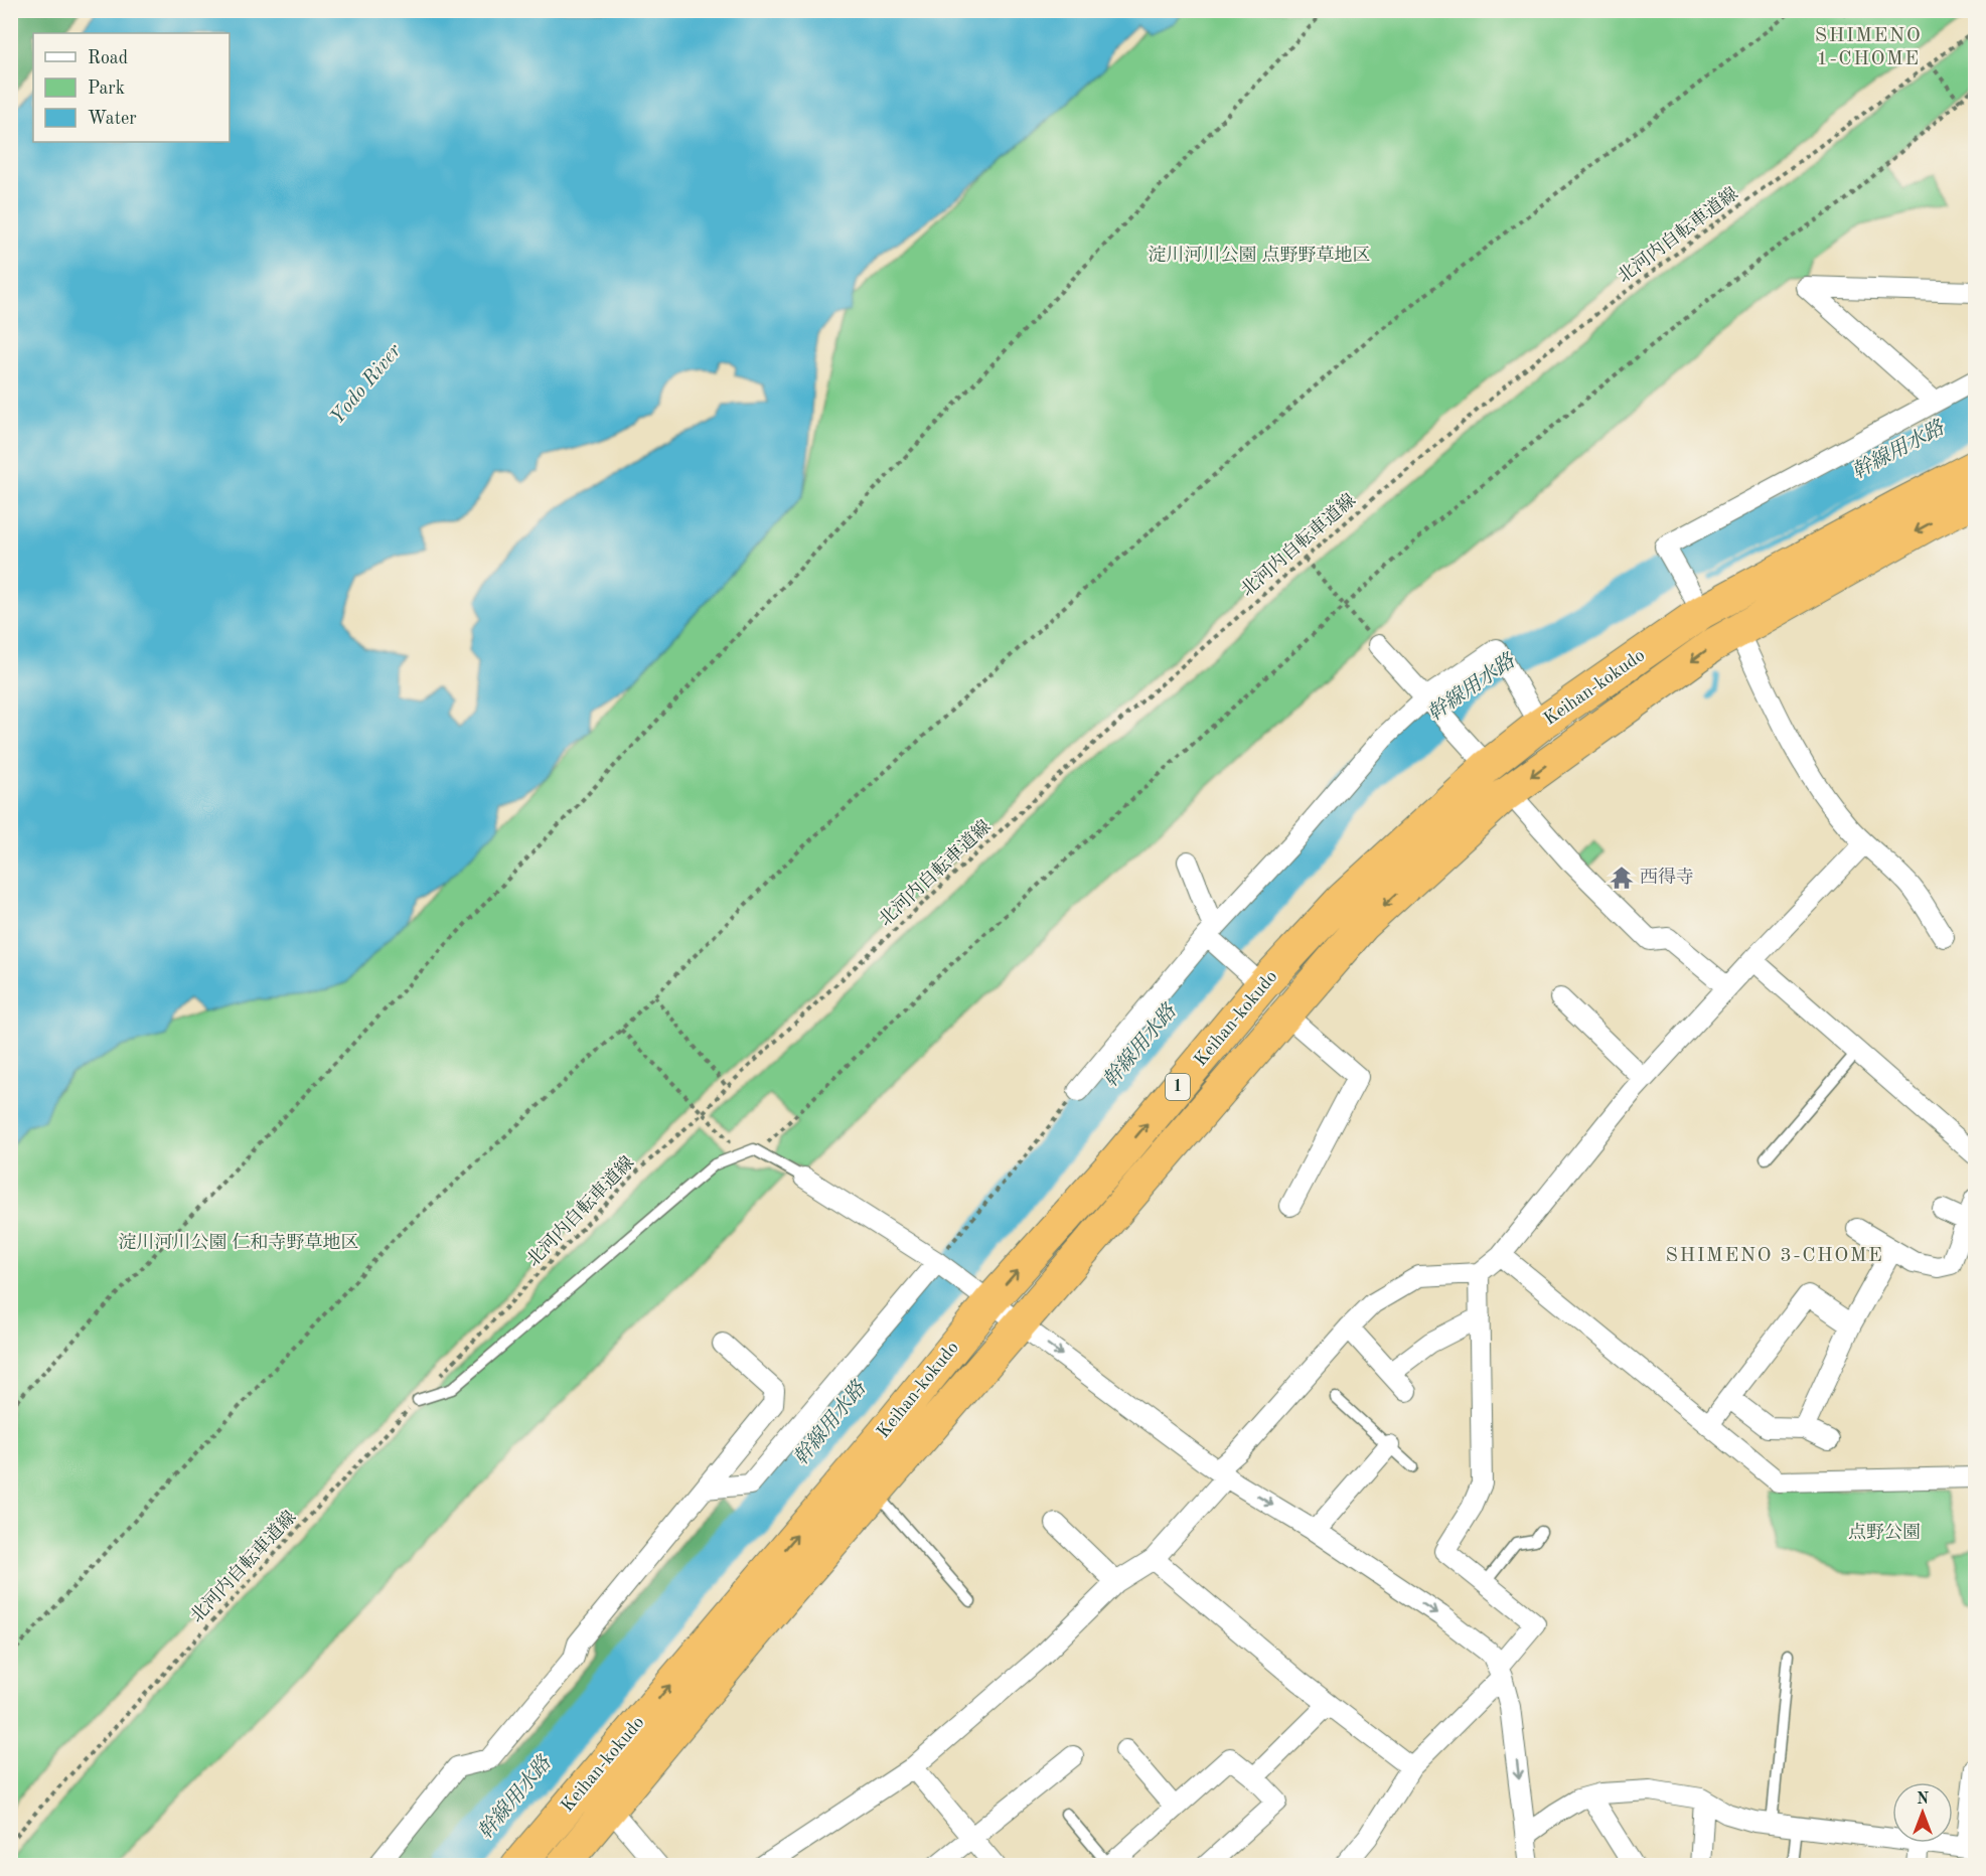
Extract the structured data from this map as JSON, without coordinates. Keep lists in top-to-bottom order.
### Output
{
  "streets": {
    "highway": ["Keihan-kokudo", "1"],
    "path": ["北河内自転車道線"]
  },
  "districts": ["SHIMENO 1-CHOME", "SHIMENO 3-CHOME"],
  "water": ["Yodo River", "幹線用水路"],
  "parks": ["淀川河川公園 点野野草地区", "淀川河川公園 仁和寺野草地区", "点野公園"],
  "places": {
    "temple": ["西得寺"]
  },
  "legend": ["Road", "Park", "Water"],
  "north": "top"
}
